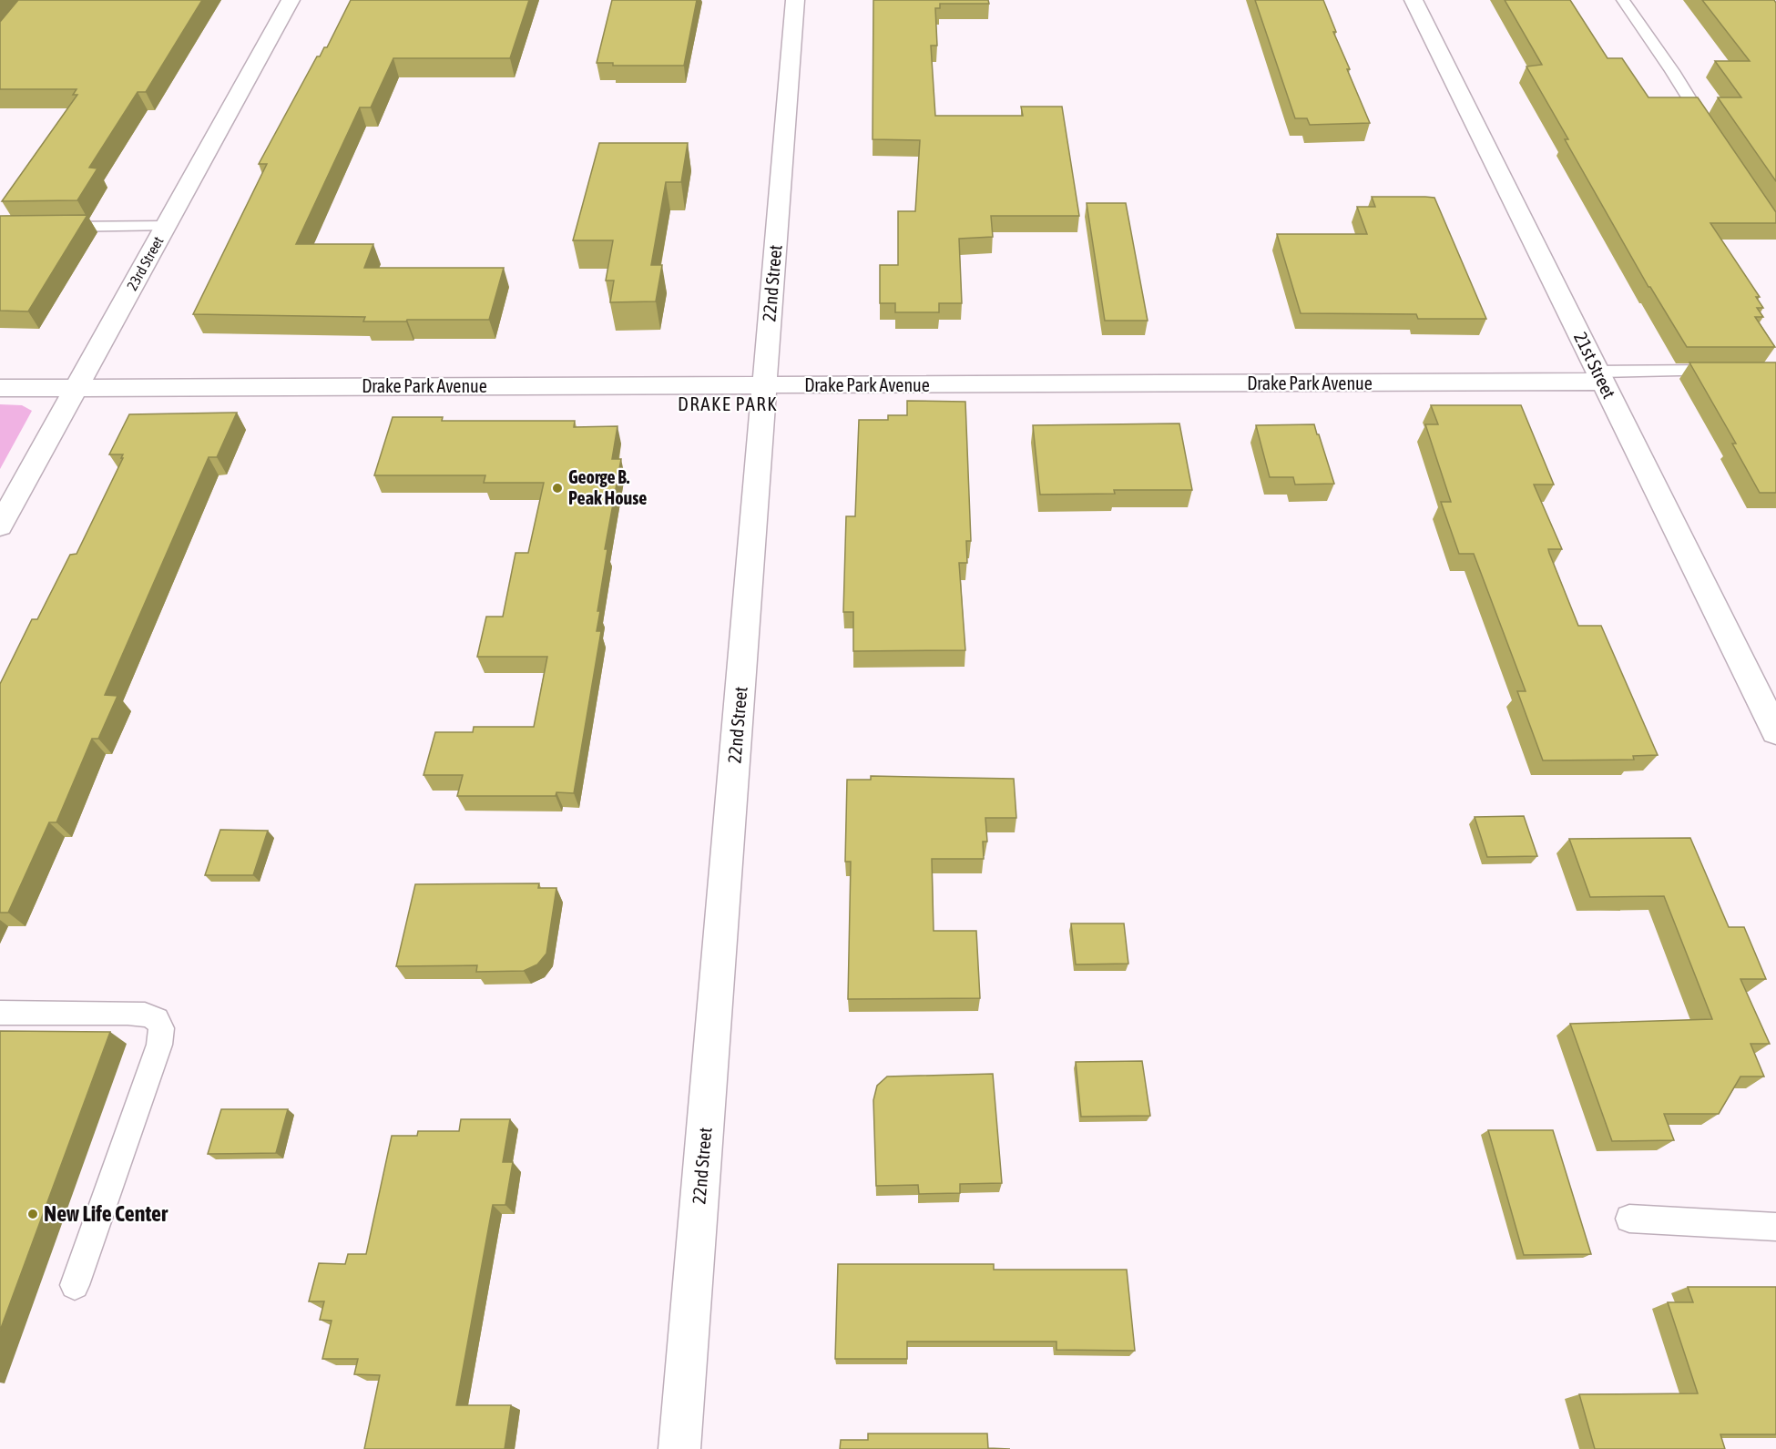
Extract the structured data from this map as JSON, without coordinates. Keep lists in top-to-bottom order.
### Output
{
  "streets": {
    "street": [
      "23rd Street",
      "22nd Street",
      "21st Street",
      "Drake Park Avenue"
    ]
  },
  "crossings": [
    ["23rd Street", "Drake Park Avenue"],
    ["22nd Street", "Drake Park Avenue"],
    ["21st Street", "Drake Park Avenue"]
  ],
  "districts": ["DRAKE PARK"],
  "places": ["George B. Peak House", "New Life Center"]
}
